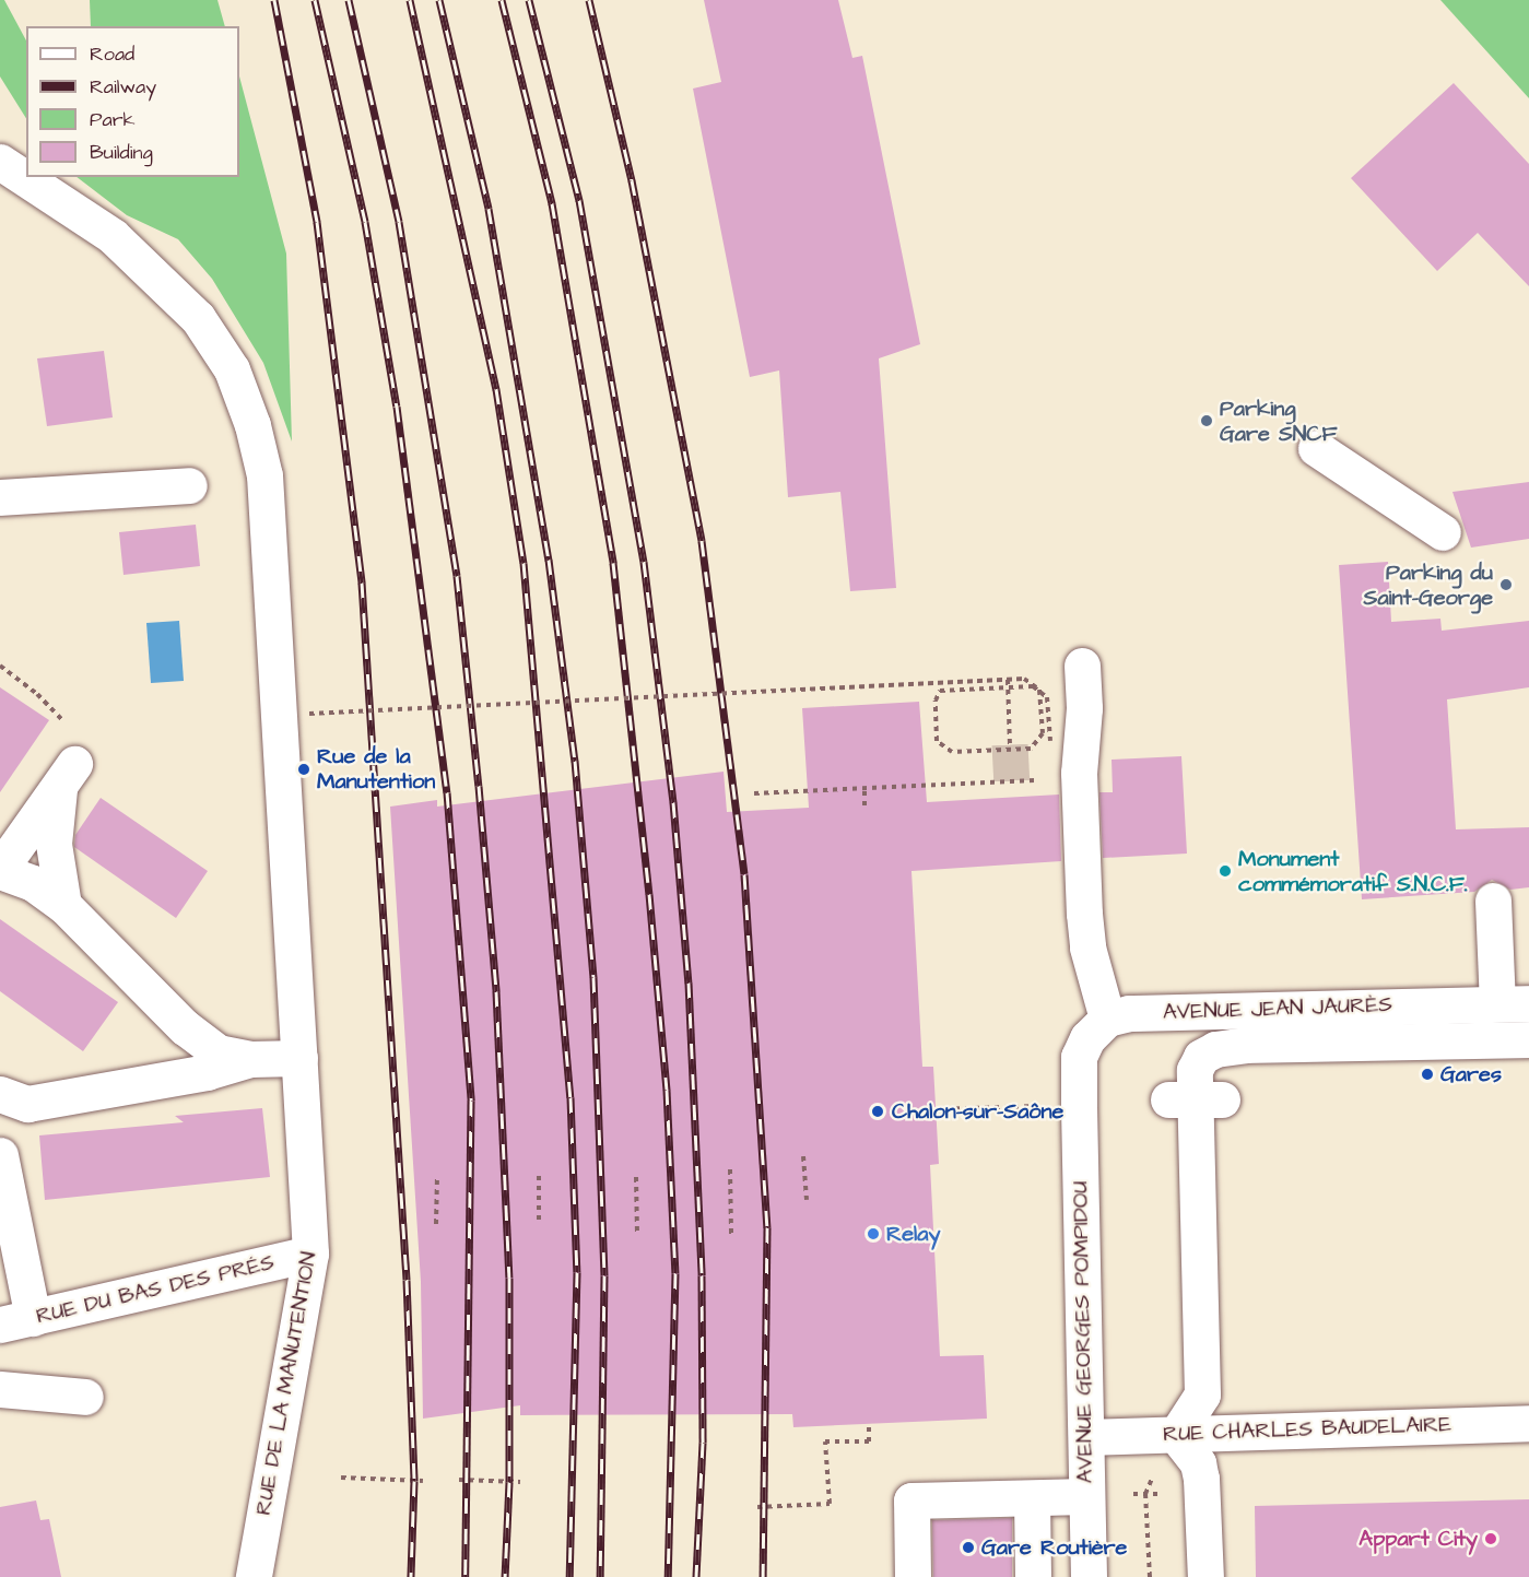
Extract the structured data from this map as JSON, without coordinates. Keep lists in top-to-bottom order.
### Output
{
  "streets": {
    "street": [
      "AVENUE JEAN JAURÈS",
      "RUE DU BAS DES PRÉS",
      "AVENUE GEORGES POMPIDOU",
      "RUE DE LA MANUTENTION",
      "RUE CHARLES BAUDELAIRE"
    ]
  },
  "crossings": [
    ["AVENUE JEAN JAURÈS", "RUE CHARLES BAUDELAIRE"],
    ["RUE DU BAS DES PRÉS", "RUE DE LA MANUTENTION"],
    ["AVENUE GEORGES POMPIDOU", "RUE CHARLES BAUDELAIRE"]
  ],
  "places": [
    "Parking Gare SNCF",
    "Parking du Saint-George",
    "Rue de la Manutention",
    "Monument commémoratif S.N.C.F.",
    "Gares",
    "Chalon-sur-Saône",
    "Relay",
    "Appart City",
    "Gare Routière"
  ],
  "legend": [
    "Road",
    "Railway",
    "Park",
    "Building"
  ]
}
